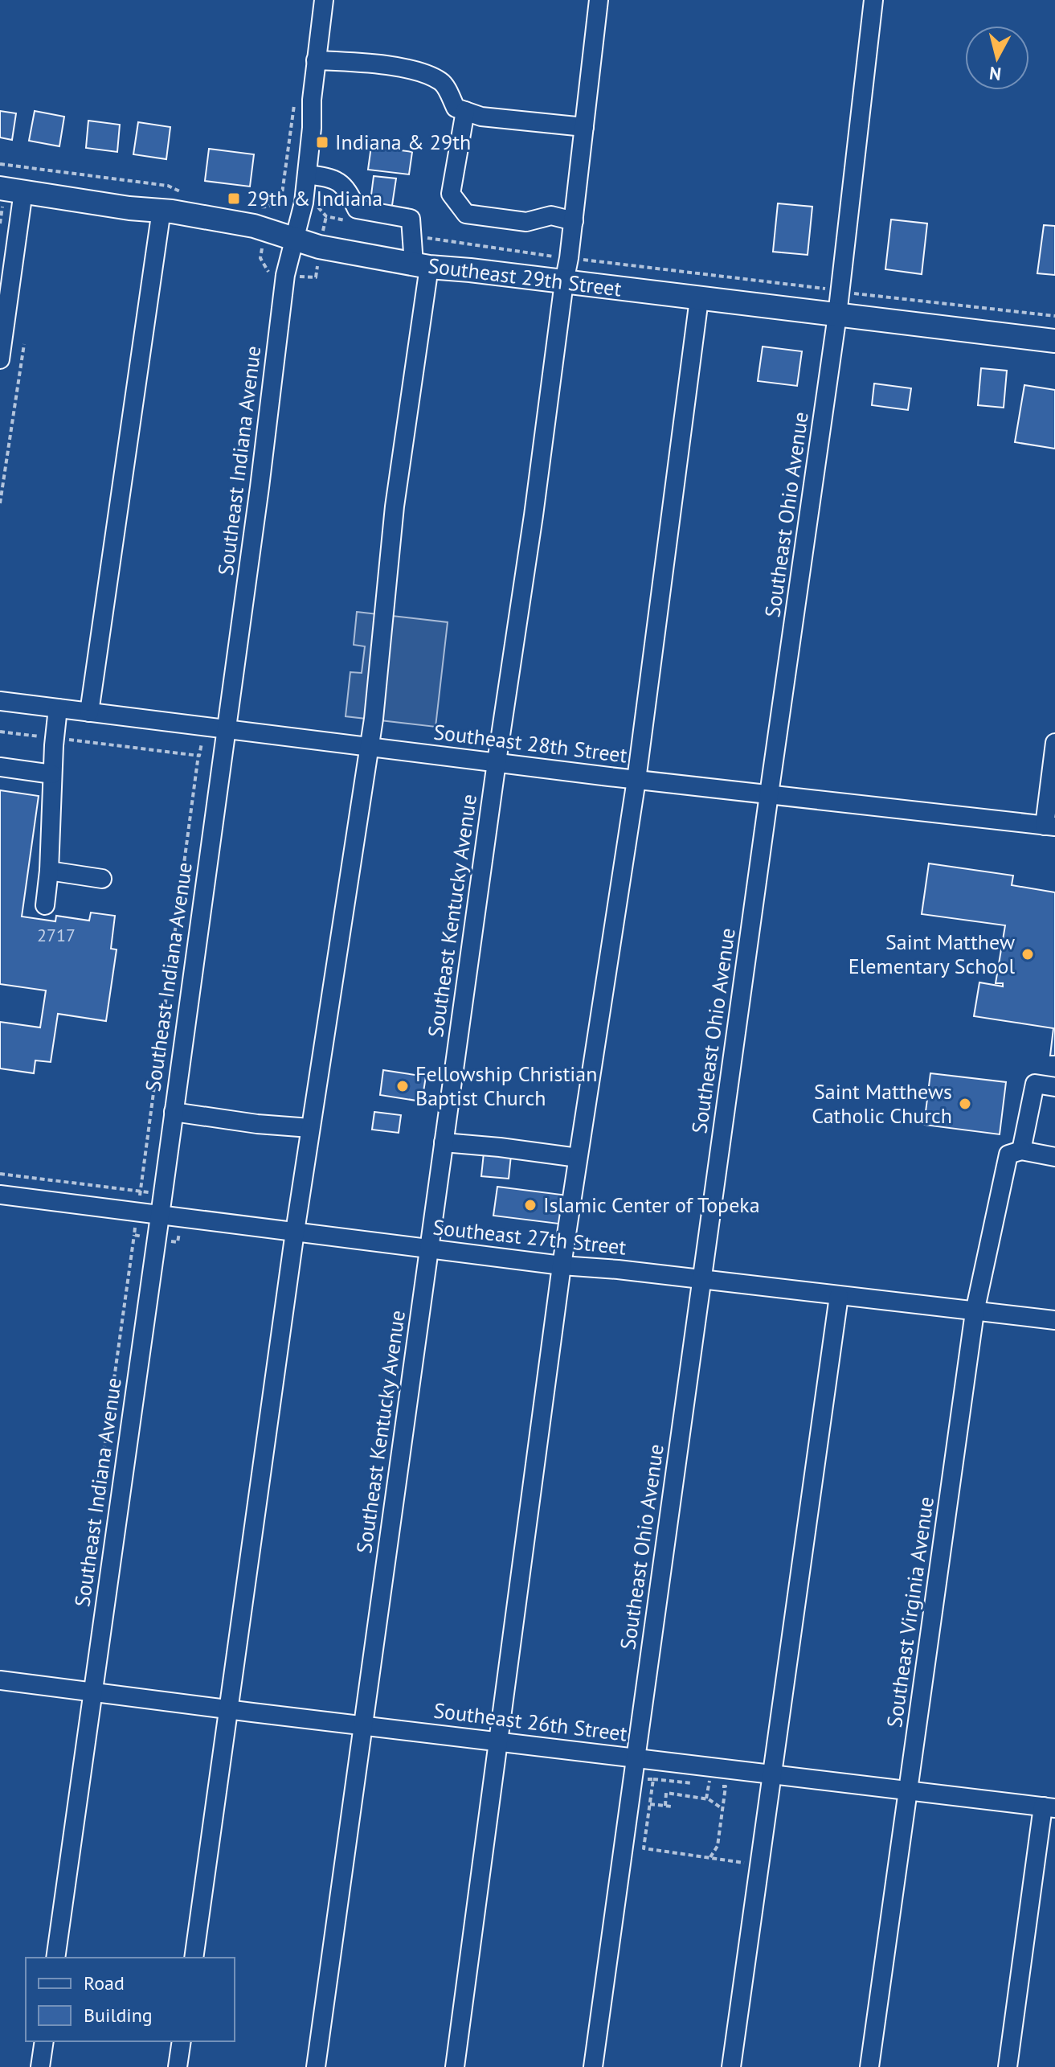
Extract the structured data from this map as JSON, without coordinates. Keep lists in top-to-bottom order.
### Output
{
  "streets": {
    "main road": ["Southeast 29th Street"],
    "street": [
      "Southeast Indiana Avenue",
      "Southeast Ohio Avenue",
      "Southeast 28th Street",
      "Southeast Kentucky Avenue",
      "Southeast 27th Street",
      "Southeast Virginia Avenue",
      "Southeast 26th Street"
    ]
  },
  "crossings": [
    ["Southeast 29th Street", "Southeast Indiana Avenue"],
    ["Southeast 29th Street", "Southeast Ohio Avenue"],
    ["Southeast 29th Street", "Southeast Kentucky Avenue"],
    ["Southeast Indiana Avenue", "Southeast 28th Street"],
    ["Southeast Indiana Avenue", "Southeast 27th Street"],
    ["Southeast Indiana Avenue", "Southeast 26th Street"],
    ["Southeast Ohio Avenue", "Southeast 28th Street"],
    ["Southeast Ohio Avenue", "Southeast 27th Street"],
    ["Southeast Ohio Avenue", "Southeast 26th Street"],
    ["Southeast 28th Street", "Southeast Kentucky Avenue"],
    ["Southeast Kentucky Avenue", "Southeast 27th Street"],
    ["Southeast Kentucky Avenue", "Southeast 26th Street"],
    ["Southeast 27th Street", "Southeast Virginia Avenue"],
    ["Southeast Virginia Avenue", "Southeast 26th Street"]
  ],
  "places": {
    "transit": ["Indiana & 29th", "29th & Indiana"],
    "other": [
      "Saint Matthew Elementary School",
      "Fellowship Christian Baptist Church",
      "Saint Matthews Catholic Church",
      "Islamic Center of Topeka"
    ]
  },
  "house_numbers": ["2717"],
  "legend": ["Road", "Building"],
  "north": "bottom"
}
